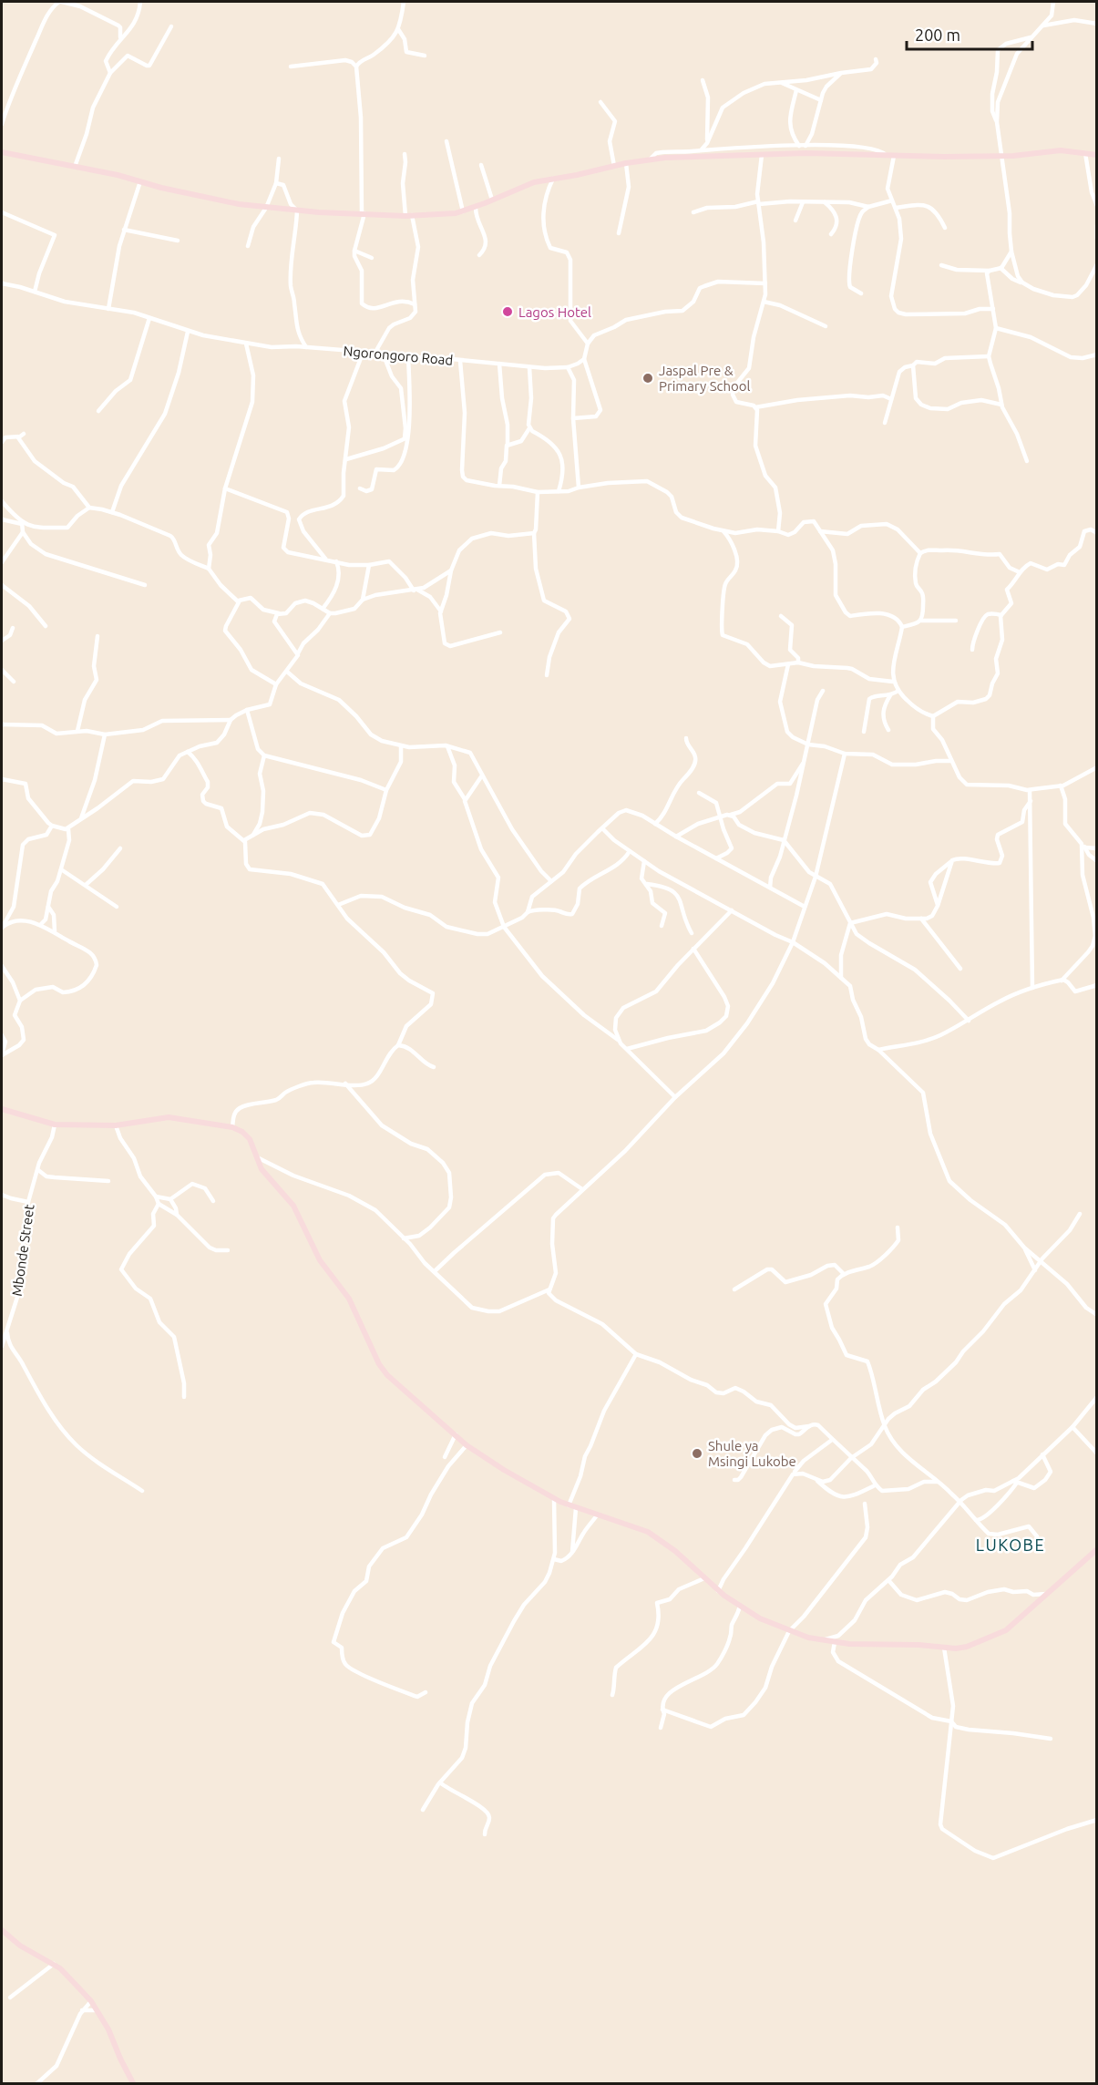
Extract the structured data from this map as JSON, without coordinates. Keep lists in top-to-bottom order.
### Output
{
  "streets": {
    "street": ["Ngorongoro Road", "Mbonde Street"]
  },
  "districts": ["LUKOBE"],
  "places": ["Lagos Hotel", "Jaspal Pre & Primary School", "Shule ya Msingi Lukobe"],
  "scale_bar": "200 m"
}
